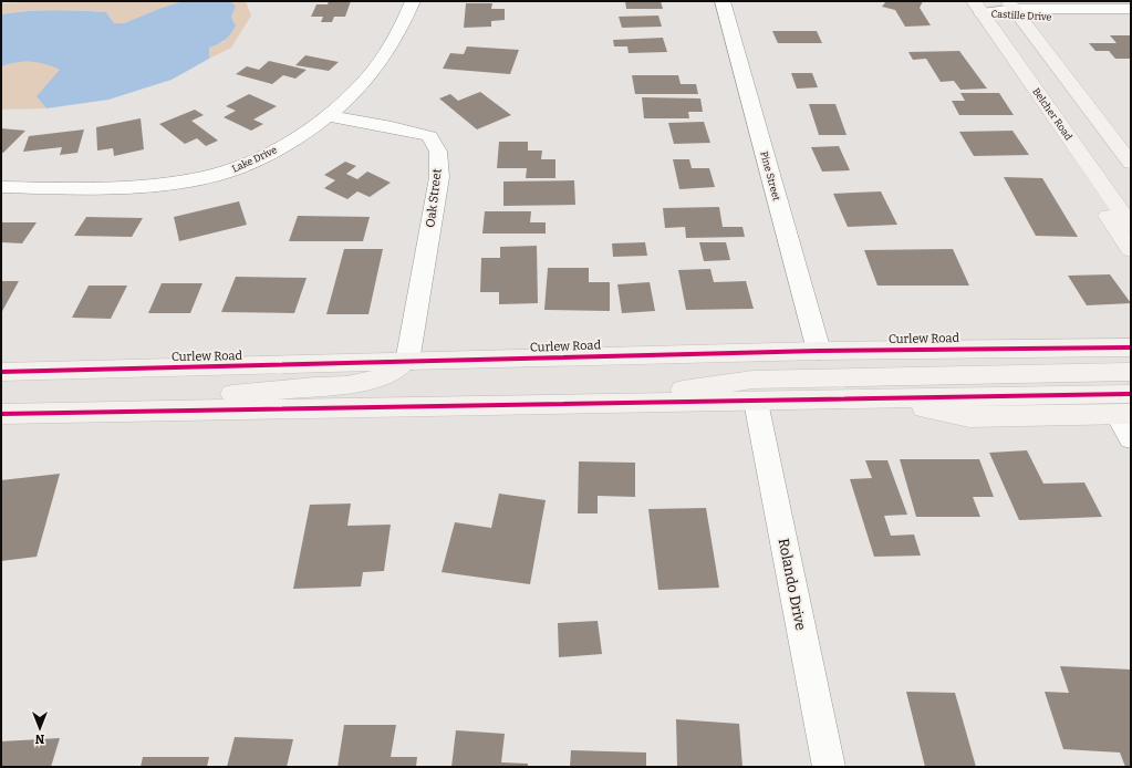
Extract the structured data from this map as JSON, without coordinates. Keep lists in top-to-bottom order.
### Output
{
  "streets": {
    "main road": ["Belcher Road", "Curlew Road"],
    "street": [
      "Castille Drive",
      "Lake Drive",
      "Pine Street",
      "Oak Street",
      "Rolando Drive"
    ]
  },
  "crossings": [
    ["Castille Drive", "Belcher Road"],
    ["Lake Drive", "Oak Street"],
    ["Pine Street", "Curlew Road"],
    ["Oak Street", "Curlew Road"]
  ],
  "north": "bottom"
}
